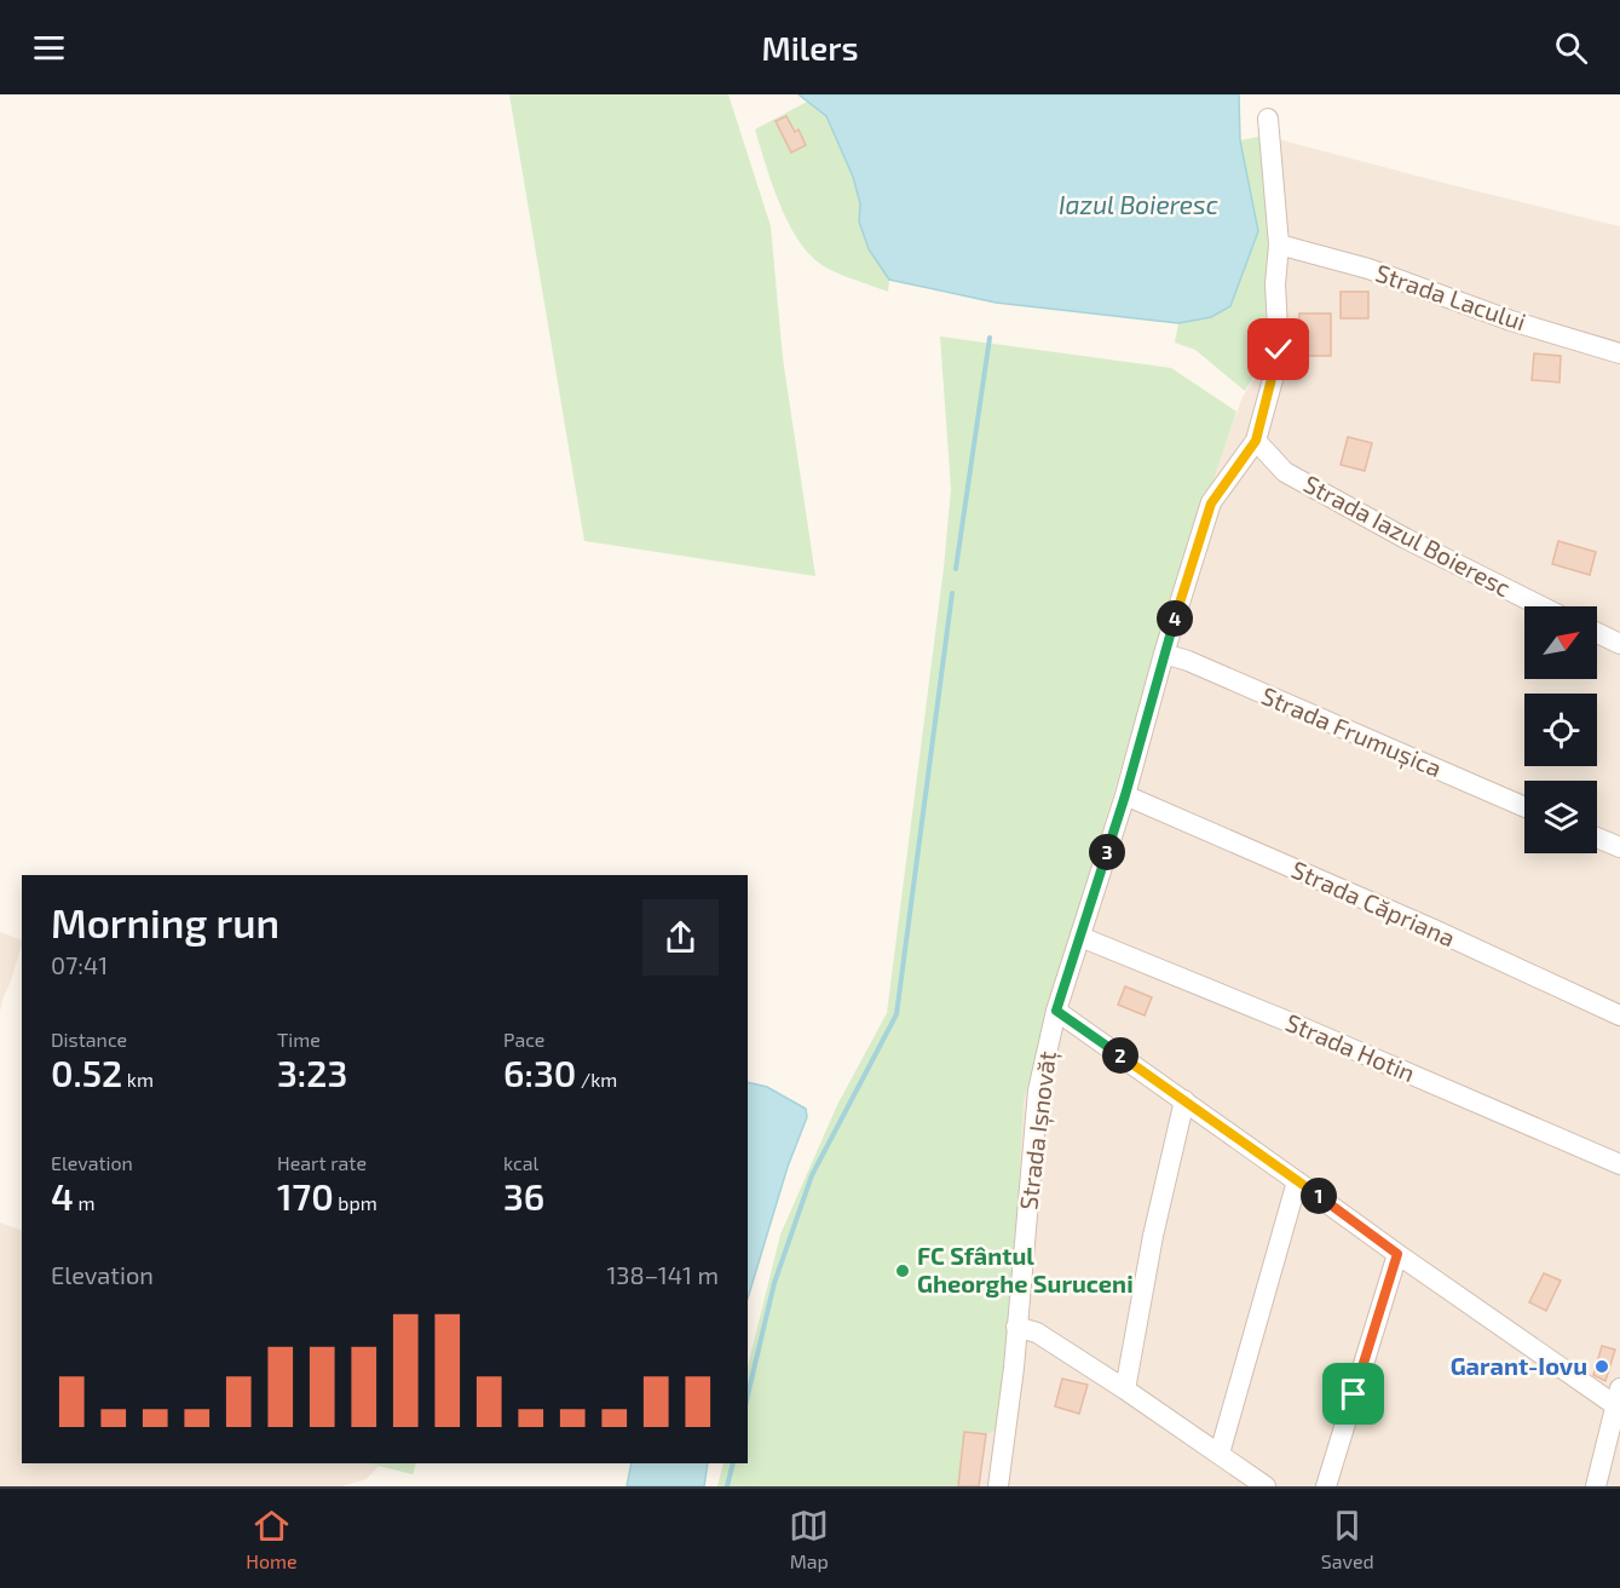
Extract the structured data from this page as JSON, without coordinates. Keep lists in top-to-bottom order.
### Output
{
  "streets": {
    "street": [
      "Strada Lacului",
      "Strada Iazul Boieresc",
      "Strada Frumușica",
      "Strada Căpriana",
      "Strada Hotin",
      "Strada Ișnovăț"
    ]
  },
  "crossings": [
    ["Strada Lacului", "Strada Ișnovăț"],
    ["Strada Iazul Boieresc", "Strada Ișnovăț"],
    ["Strada Frumușica", "Strada Ișnovăț"],
    ["Strada Căpriana", "Strada Ișnovăț"],
    ["Strada Hotin", "Strada Ișnovăț"]
  ],
  "water": ["Iazul Boieresc"],
  "places": ["FC Sfântul Gheorghe Suruceni", "Garant-Iovu"],
  "north": "top right",
  "page": {
    "header": "Milers",
    "pins": [
      "4",
      "3",
      "2",
      "1"
    ],
    "heading": ["Morning run", "07:41"],
    "stats": [
      ["Distance", "0.52 km"],
      ["Time", "3:23"],
      ["Pace", "6:30 /km"],
      ["Elevation", "4 m"],
      ["Heart rate", "170 bpm"],
      ["kcal", "36"]
    ],
    "chart": ["Elevation", "138–141 m"],
    "tabs": ["Home", "Map", "Saved"]
  }
}
